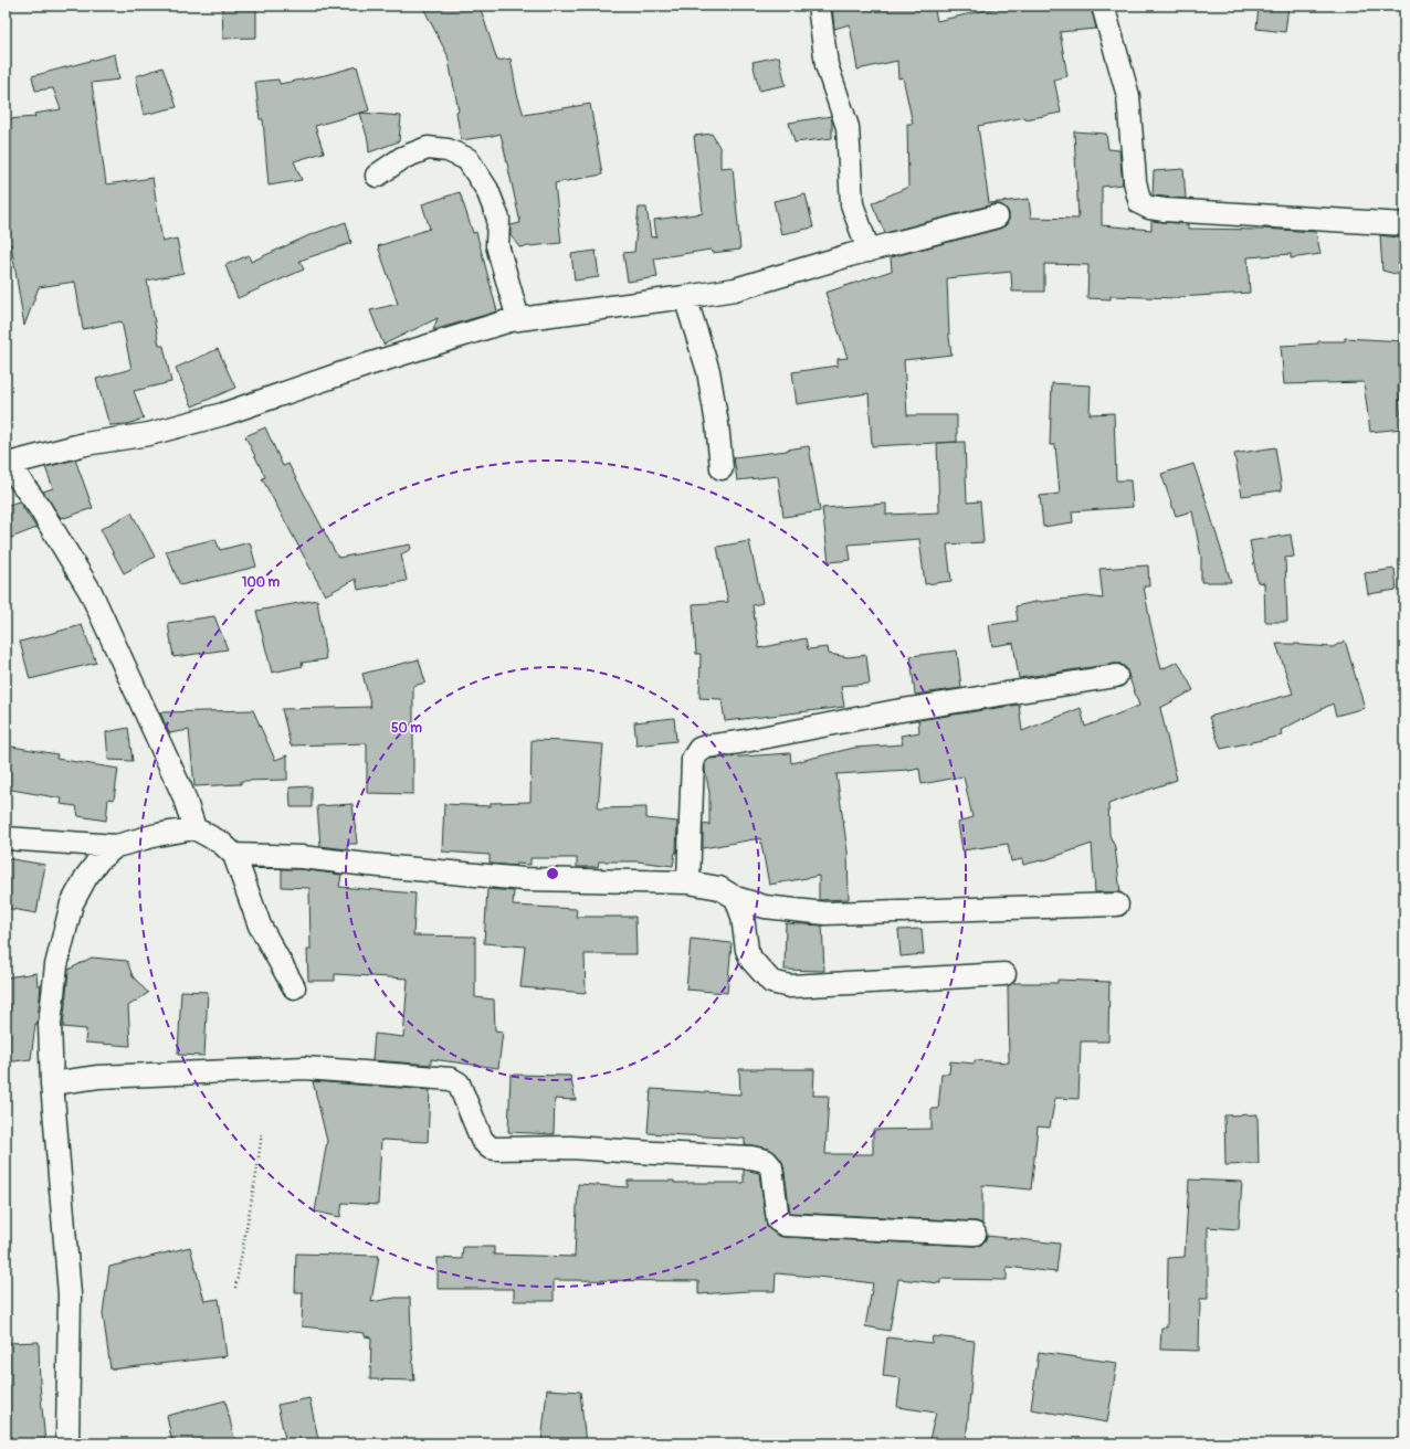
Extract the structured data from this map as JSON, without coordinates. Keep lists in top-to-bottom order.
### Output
{
  "rings": ["100 m", "50 m"]
}
